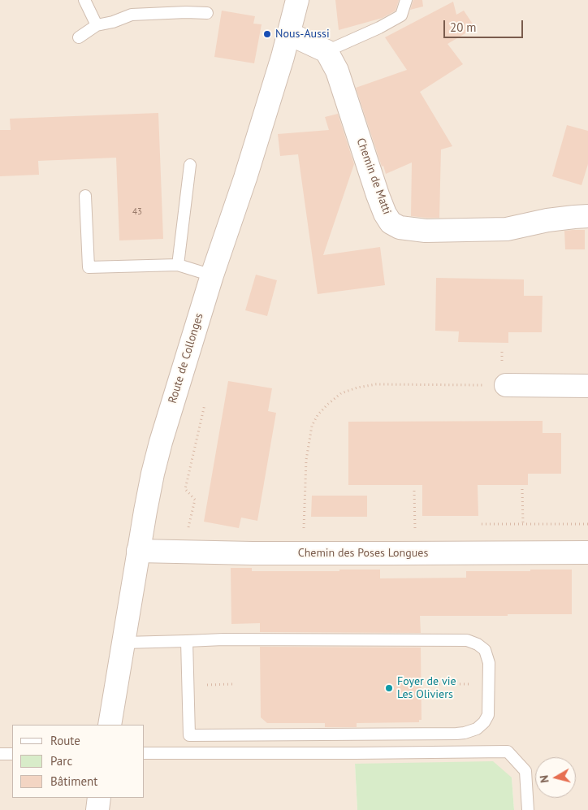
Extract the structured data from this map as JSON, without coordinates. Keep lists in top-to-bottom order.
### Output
{
  "streets": {
    "street": ["Chemin de Matti", "Route de Collonges", "Chemin des Poses Longues"]
  },
  "crossings": [
    ["Route de Collonges", "Chemin des Poses Longues"]
  ],
  "places": ["Nous-Aussi", "Foyer de vie Les Oliviers"],
  "house_numbers": ["43"],
  "legend": ["Route", "Parc", "Bâtiment"],
  "scale_bar": "20 m",
  "north": "left"
}
